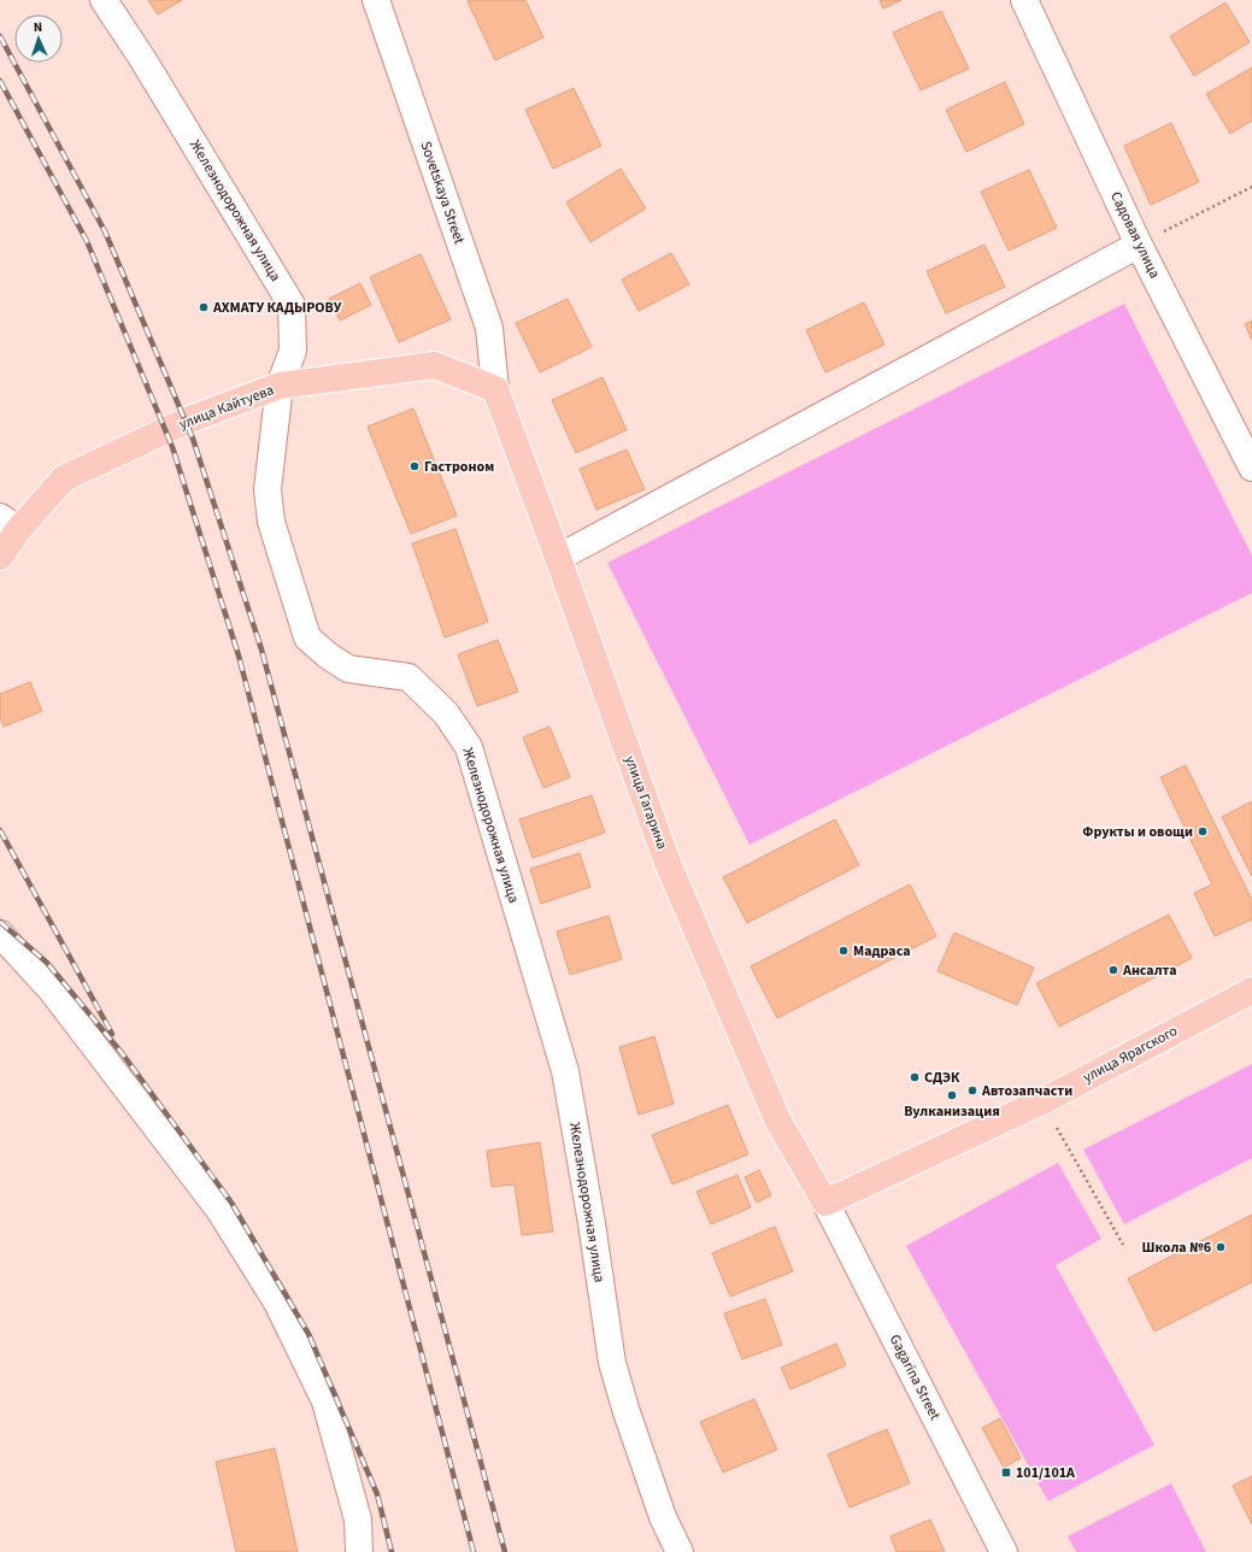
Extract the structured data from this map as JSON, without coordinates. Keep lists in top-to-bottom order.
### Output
{
  "streets": {
    "main road": ["улица Кайтуева", "улица Гагарина", "улица Ярагского"],
    "street": [
      "Sovetskaya Street",
      "Железнодорожная улица",
      "Садовая улица",
      "Gagarina Street"
    ]
  },
  "crossings": [
    ["Sovetskaya Street", "улица Кайтуева"],
    ["Sovetskaya Street", "улица Гагарина"],
    ["Железнодорожная улица", "улица Кайтуева"],
    ["улица Кайтуева", "улица Гагарина"],
    ["улица Гагарина", "улица Ярагского"],
    ["улица Гагарина", "Gagarina Street"],
    ["улица Ярагского", "Gagarina Street"]
  ],
  "places": {
    "other": [
      "АХМАТУ КАДЫРОВУ",
      "Гастроном",
      "Фрукты и овощи",
      "Мадраса",
      "Ансалта",
      "СДЭК",
      "Автозапчасти",
      "Вулканизация",
      "Школа №6"
    ],
    "transit": ["101/101А"]
  },
  "north": "top"
}
